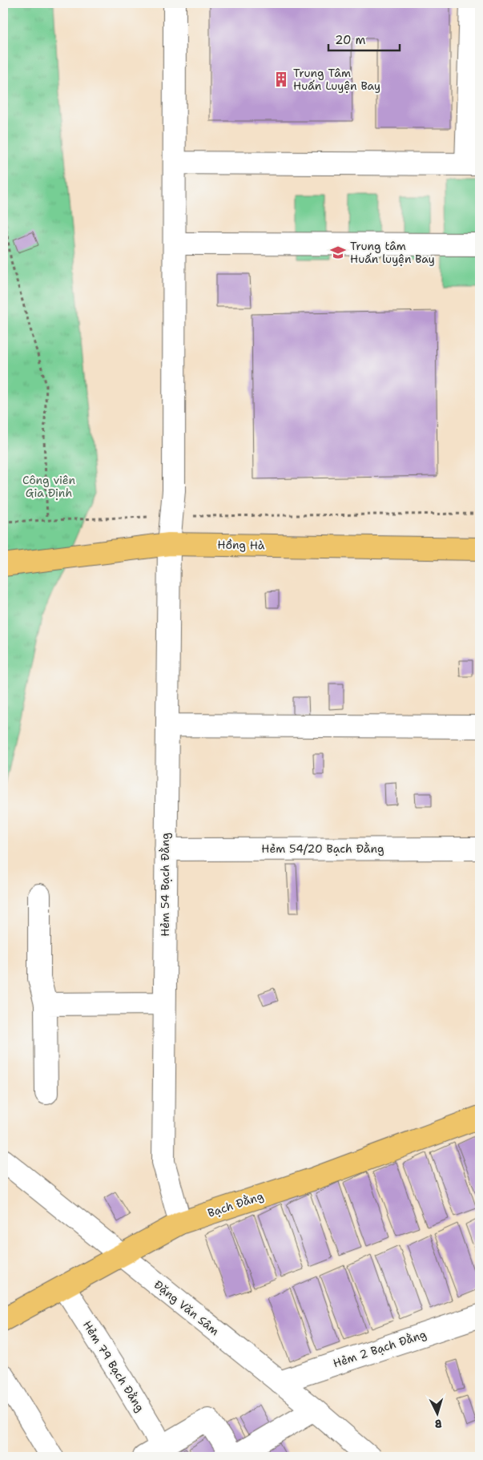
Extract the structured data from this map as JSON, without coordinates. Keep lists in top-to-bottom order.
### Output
{
  "streets": {
    "main road": ["Hồng Hà", "Bạch Đằng"],
    "street": [
      "Hẻm 54/20 Bạch Đằng",
      "Hẻm 54 Bạch Đằng",
      "Đặng Văn Sâm",
      "Hẻm 2 Bạch Đằng",
      "Hẻm 79 Bạch Đằng"
    ]
  },
  "crossings": [
    ["Hồng Hà", "Hẻm 54 Bạch Đằng"],
    ["Hẻm 54/20 Bạch Đằng", "Hẻm 54 Bạch Đằng"],
    ["Hẻm 54 Bạch Đằng", "Bạch Đằng"],
    ["Bạch Đằng", "Đặng Văn Sâm"],
    ["Bạch Đằng", "Hẻm 79 Bạch Đằng"],
    ["Đặng Văn Sâm", "Hẻm 2 Bạch Đằng"],
    ["Đặng Văn Sâm", "Hẻm 79 Bạch Đằng"]
  ],
  "parks": ["Công viên Gia Định"],
  "places": {
    "building": ["Trung Tâm Huấn Luyện Bay"],
    "school or university": ["Trung tâm Huấn luyện Bay"]
  },
  "scale_bar": "20 m",
  "north": "bottom"
}
